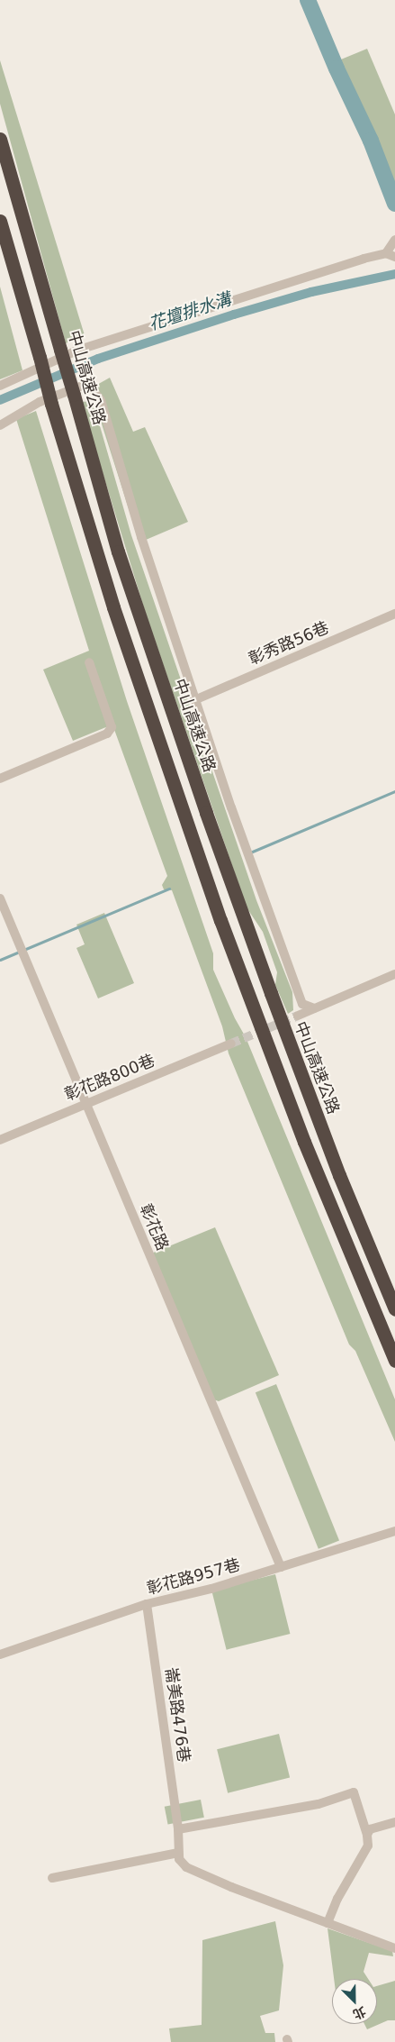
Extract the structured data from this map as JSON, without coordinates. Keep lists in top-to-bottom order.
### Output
{
  "streets": {
    "highway": ["中山高速公路"],
    "street": [
      "彰秀路56巷",
      "彰花路800巷",
      "彰花路",
      "彰花路957巷",
      "崙美路476巷"
    ]
  },
  "crossings": [
    ["彰花路800巷", "彰花路"],
    ["彰花路", "彰花路957巷"],
    ["彰花路957巷", "崙美路476巷"]
  ],
  "water": ["花壇排水溝"],
  "north": "bottom right"
}
